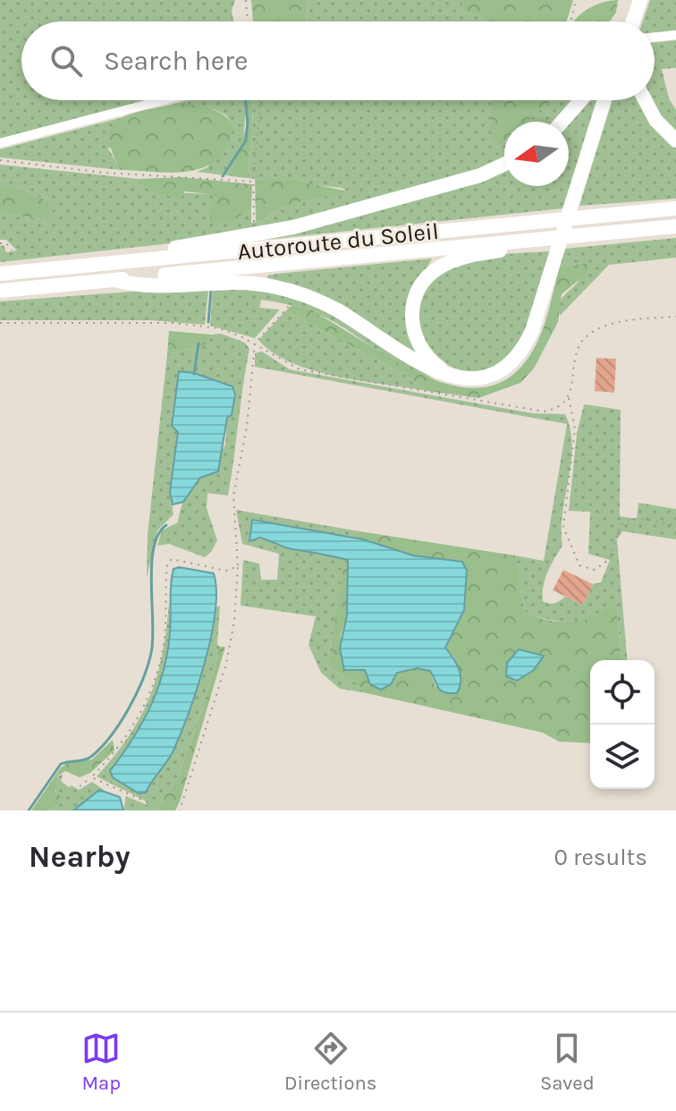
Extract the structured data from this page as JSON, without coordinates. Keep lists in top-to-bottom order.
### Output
{
  "streets": {
    "highway": ["Autoroute du Soleil"]
  },
  "north": "left",
  "page": {
    "search": "Search here",
    "heading": ["Nearby", "0 results"],
    "nav": ["Map", "Directions", "Saved"]
  }
}
